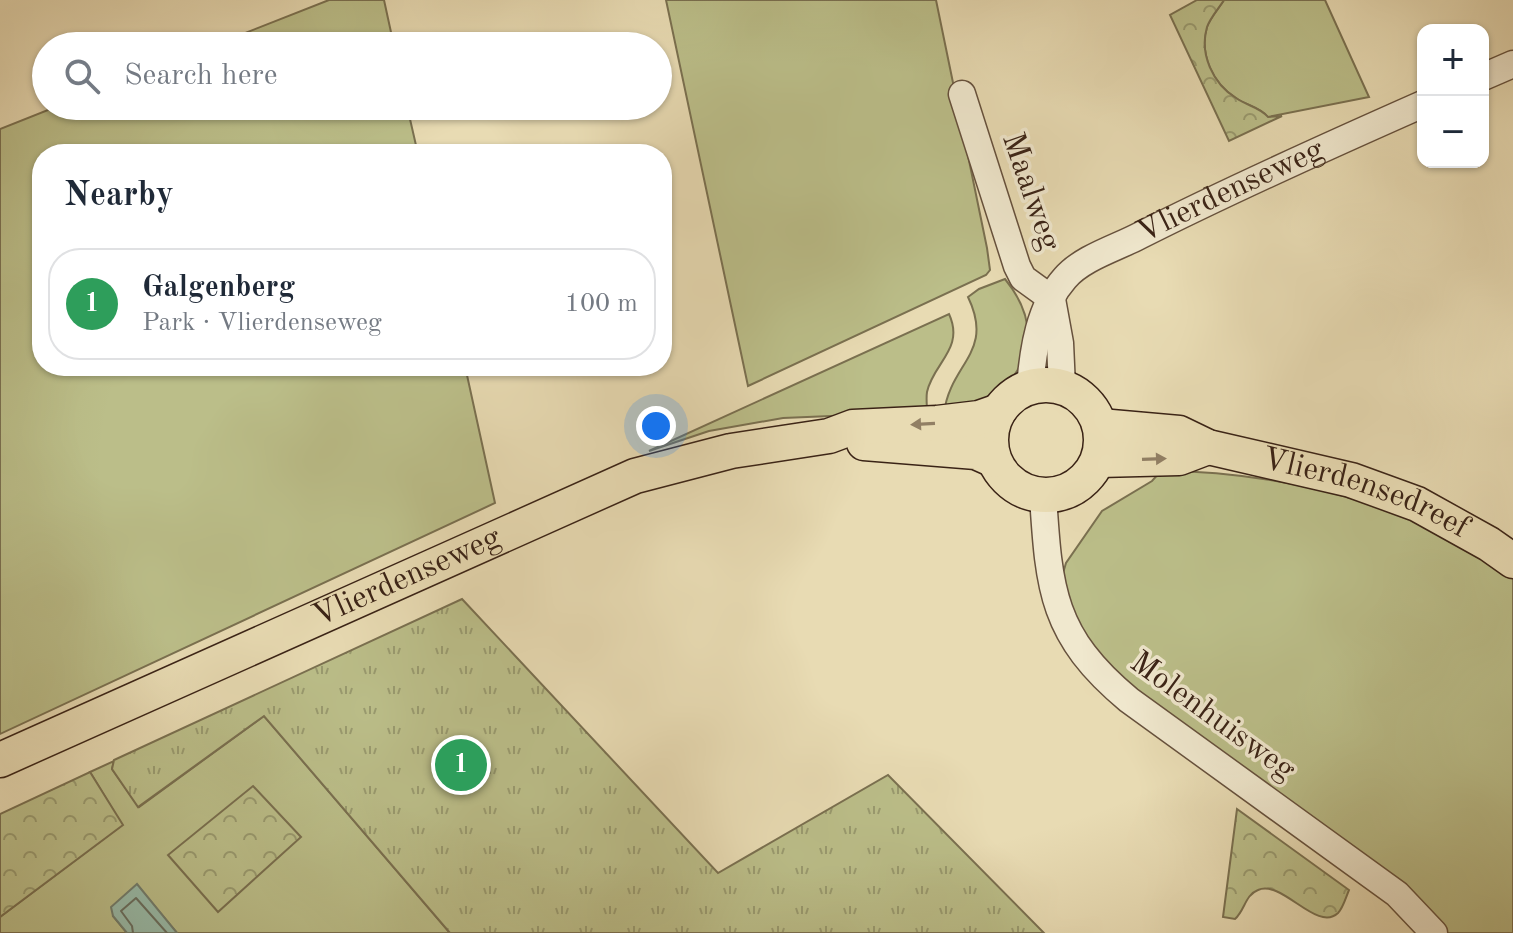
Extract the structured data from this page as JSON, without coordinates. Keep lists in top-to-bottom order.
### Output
{
  "streets": {
    "main road": ["Vlierdenseweg", "Vlierdensedreef"],
    "street": ["Maalweg", "Molenhuisweg"]
  },
  "crossings": [
    ["Maalweg", "Vlierdenseweg"],
    ["Vlierdenseweg", "Vlierdensedreef"],
    ["Vlierdenseweg", "Molenhuisweg"],
    ["Vlierdensedreef", "Molenhuisweg"]
  ],
  "page": {
    "map_buttons": ["+", "−"],
    "search": "Search here",
    "heading": "Nearby",
    "list": [
      {
        "mark": "1",
        "name": "Galgenberg",
        "note": "Park · Vlierdenseweg",
        "value": "100 m"
      }
    ],
    "pins": "1"
  }
}
